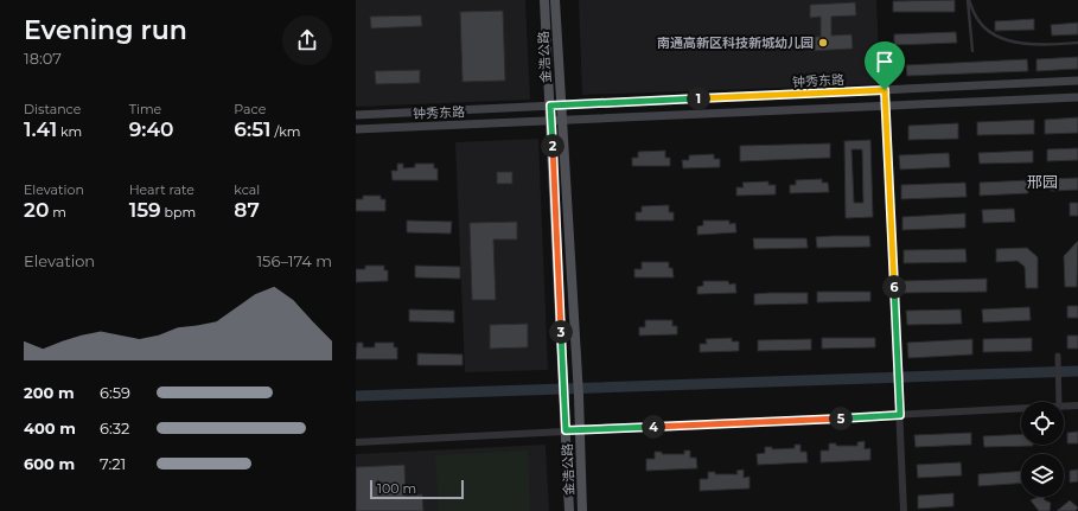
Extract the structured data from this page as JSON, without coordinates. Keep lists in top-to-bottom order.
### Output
{
  "streets": {
    "main road": ["金浩公路", "钟秀东路"]
  },
  "crossings": [
    ["金浩公路", "钟秀东路"]
  ],
  "districts": ["邢园"],
  "places": ["南通高新区科技新城幼儿园"],
  "scale_bar": "100 m",
  "page": {
    "heading": ["Evening run", "18:07"],
    "stats": [
      ["Distance", "1.41 km"],
      ["Time", "9:40"],
      ["Pace", "6:51 /km"],
      ["Elevation", "20 m"],
      ["Heart rate", "159 bpm"],
      ["kcal", "87"]
    ],
    "pins": [
      "1",
      "2",
      "6",
      "3",
      "5",
      "4"
    ],
    "chart": ["Elevation", "156–174 m"],
    "list": [
      {
        "name": "200 m",
        "note": "6:59"
      },
      {
        "name": "400 m",
        "note": "6:32"
      },
      {
        "name": "600 m",
        "note": "7:21"
      }
    ],
    "scale": "100 m"
  }
}
